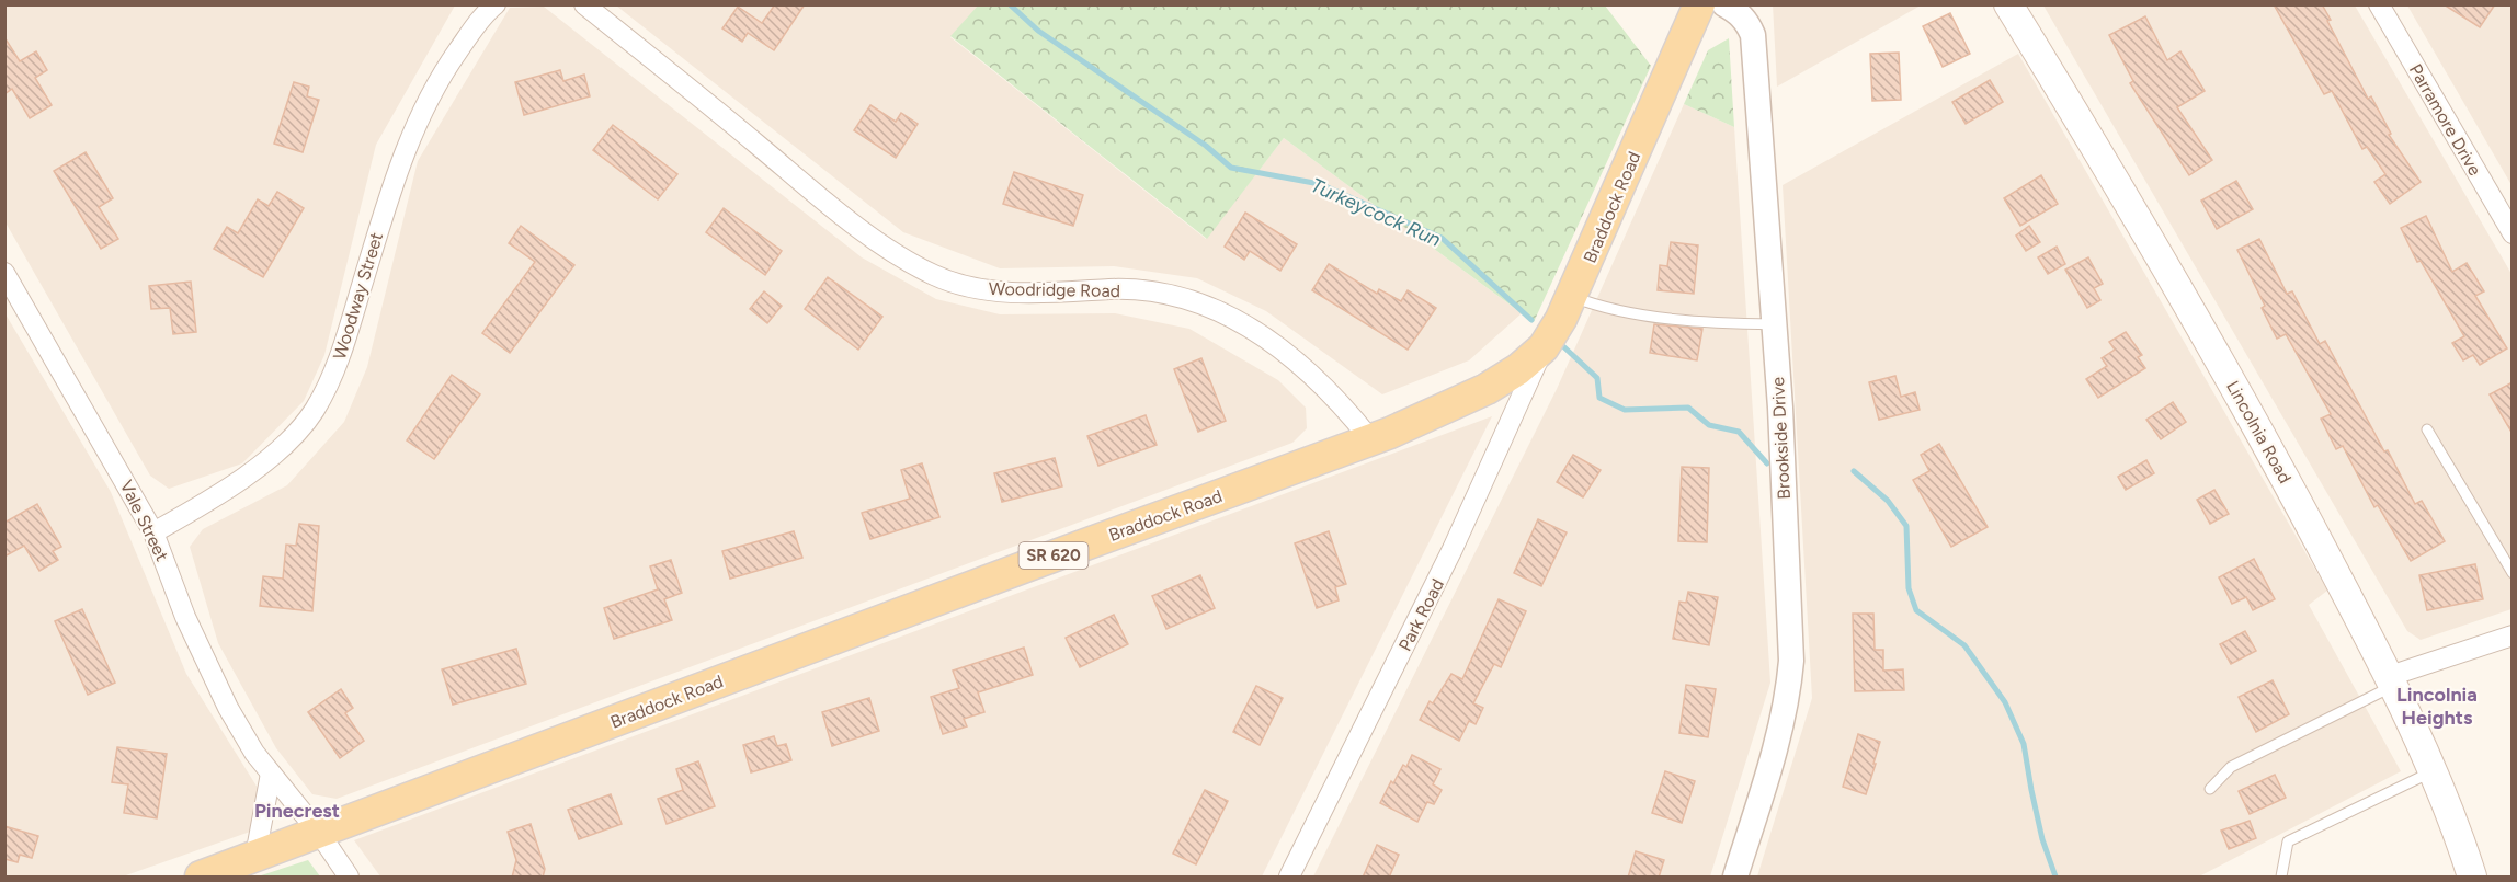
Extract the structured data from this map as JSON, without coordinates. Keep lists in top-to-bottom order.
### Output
{
  "streets": {
    "main road": ["Braddock Road", "Lincolnia Road", "SR 620"],
    "street": [
      "Parramore Drive",
      "Woodridge Road",
      "Woodway Street",
      "Brookside Drive",
      "Vale Street",
      "Park Road"
    ]
  },
  "crossings": [
    ["Braddock Road", "Woodridge Road"],
    ["Braddock Road", "Vale Street"],
    ["Braddock Road", "Park Road"],
    ["Woodway Street", "Vale Street"]
  ],
  "districts": ["Lincolnia Heights", "Pinecrest"],
  "water": ["Turkeycock Run"]
}
